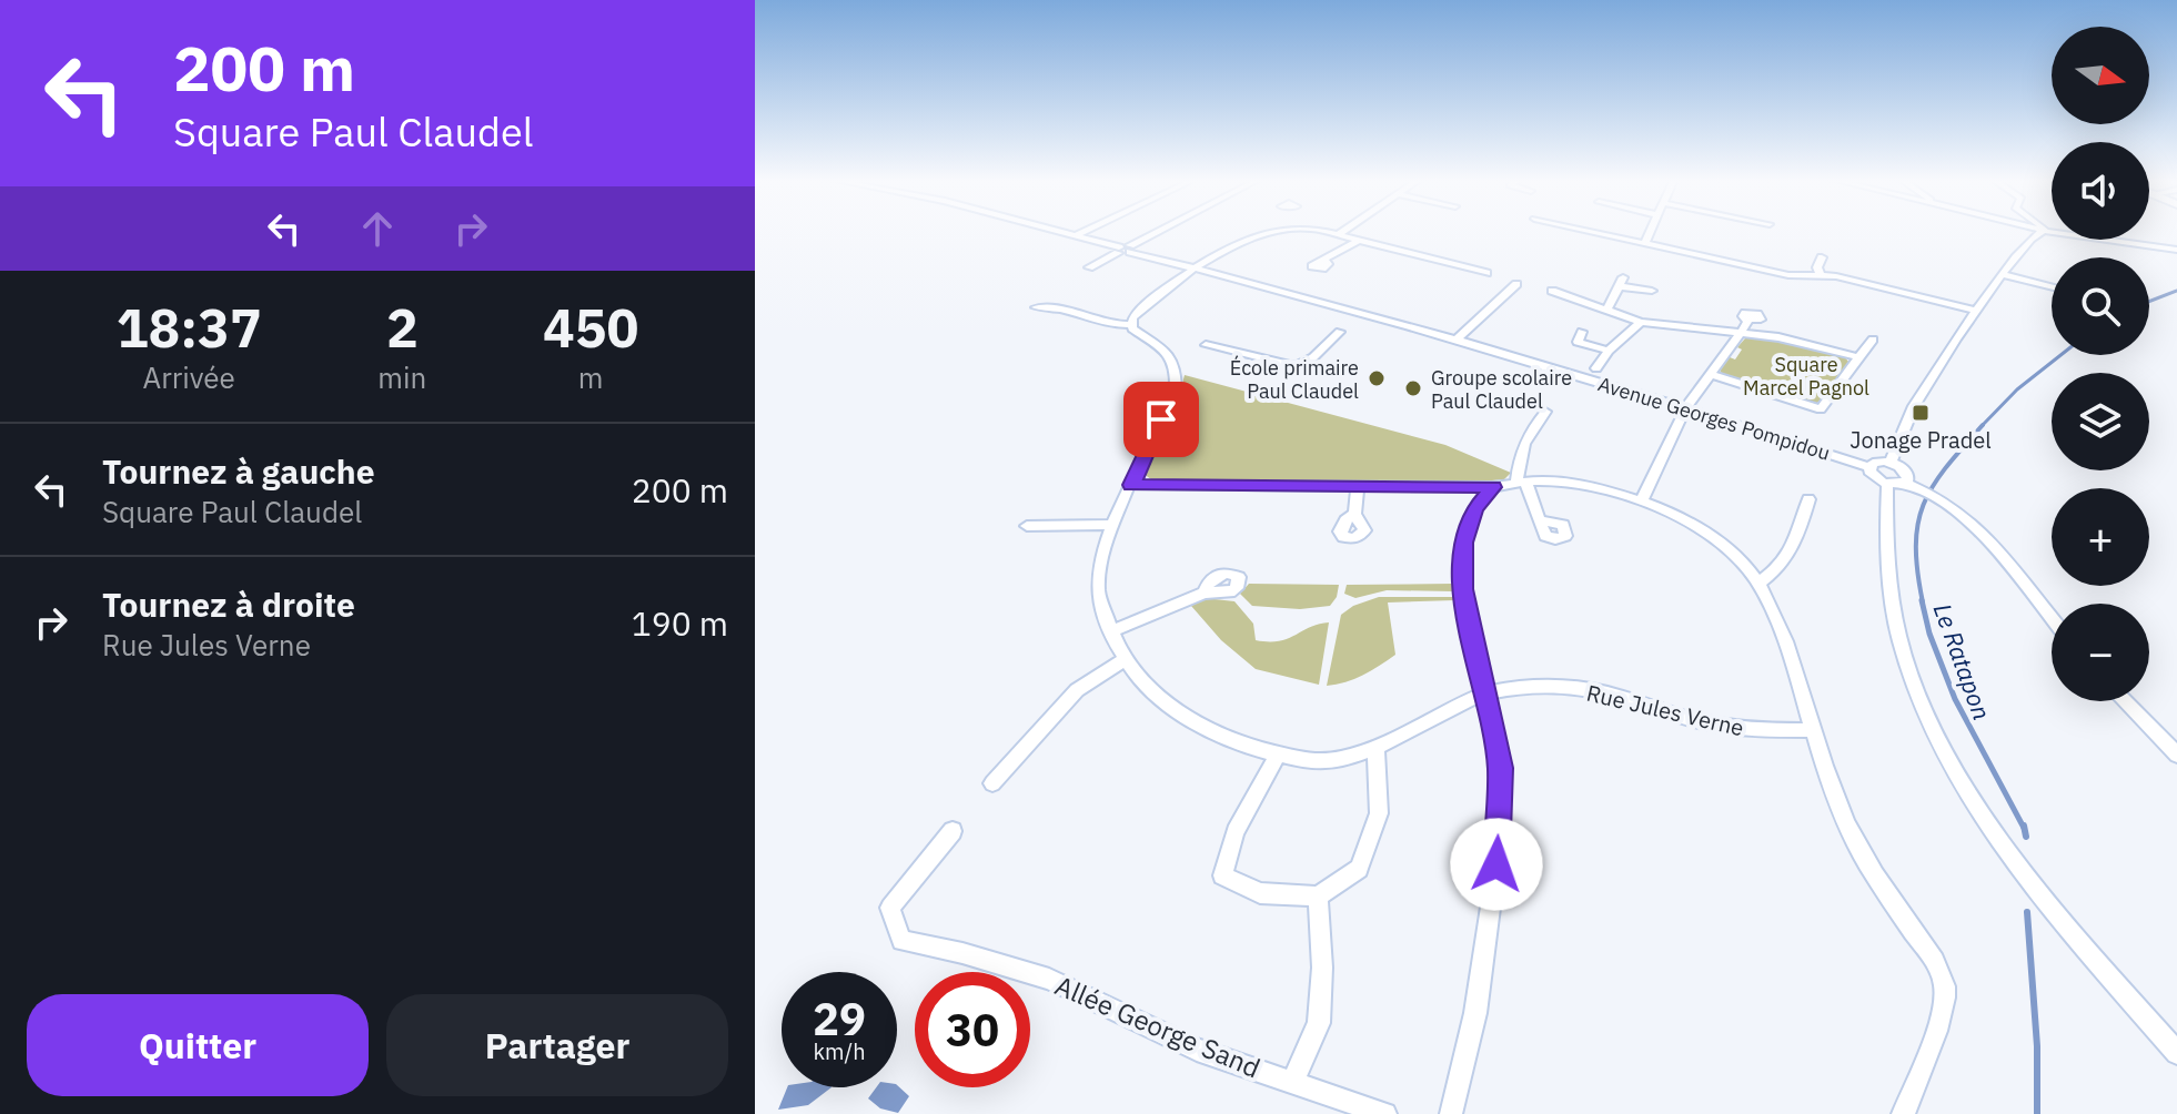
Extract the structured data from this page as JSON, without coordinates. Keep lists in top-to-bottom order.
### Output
{
  "streets": {
    "street": ["Avenue Georges Pompidou", "Rue Jules Verne", "Allée George Sand"]
  },
  "water": ["Le Ratapon"],
  "parks": ["Square Marcel Pagnol"],
  "places": {
    "other": ["École primaire Paul Claudel", "Groupe scolaire Paul Claudel"],
    "transit": ["Jonage Pradel"]
  },
  "north": "right",
  "page": {
    "turn": ["200 m", "Square Paul Claudel"],
    "map_buttons": ["+", "−"],
    "eta": [
      "18:37",
      "Arrivée",
      "2",
      "min",
      "450",
      "m"
    ],
    "list": [
      {
        "name": "Tournez à gauche",
        "note": "Square Paul Claudel",
        "value": "200 m"
      },
      {
        "name": "Tournez à droite",
        "note": "Rue Jules Verne",
        "value": "190 m"
      }
    ],
    "speed": "29 km/h",
    "limit": "30",
    "buttons": ["Quitter", "Partager"]
  }
}
